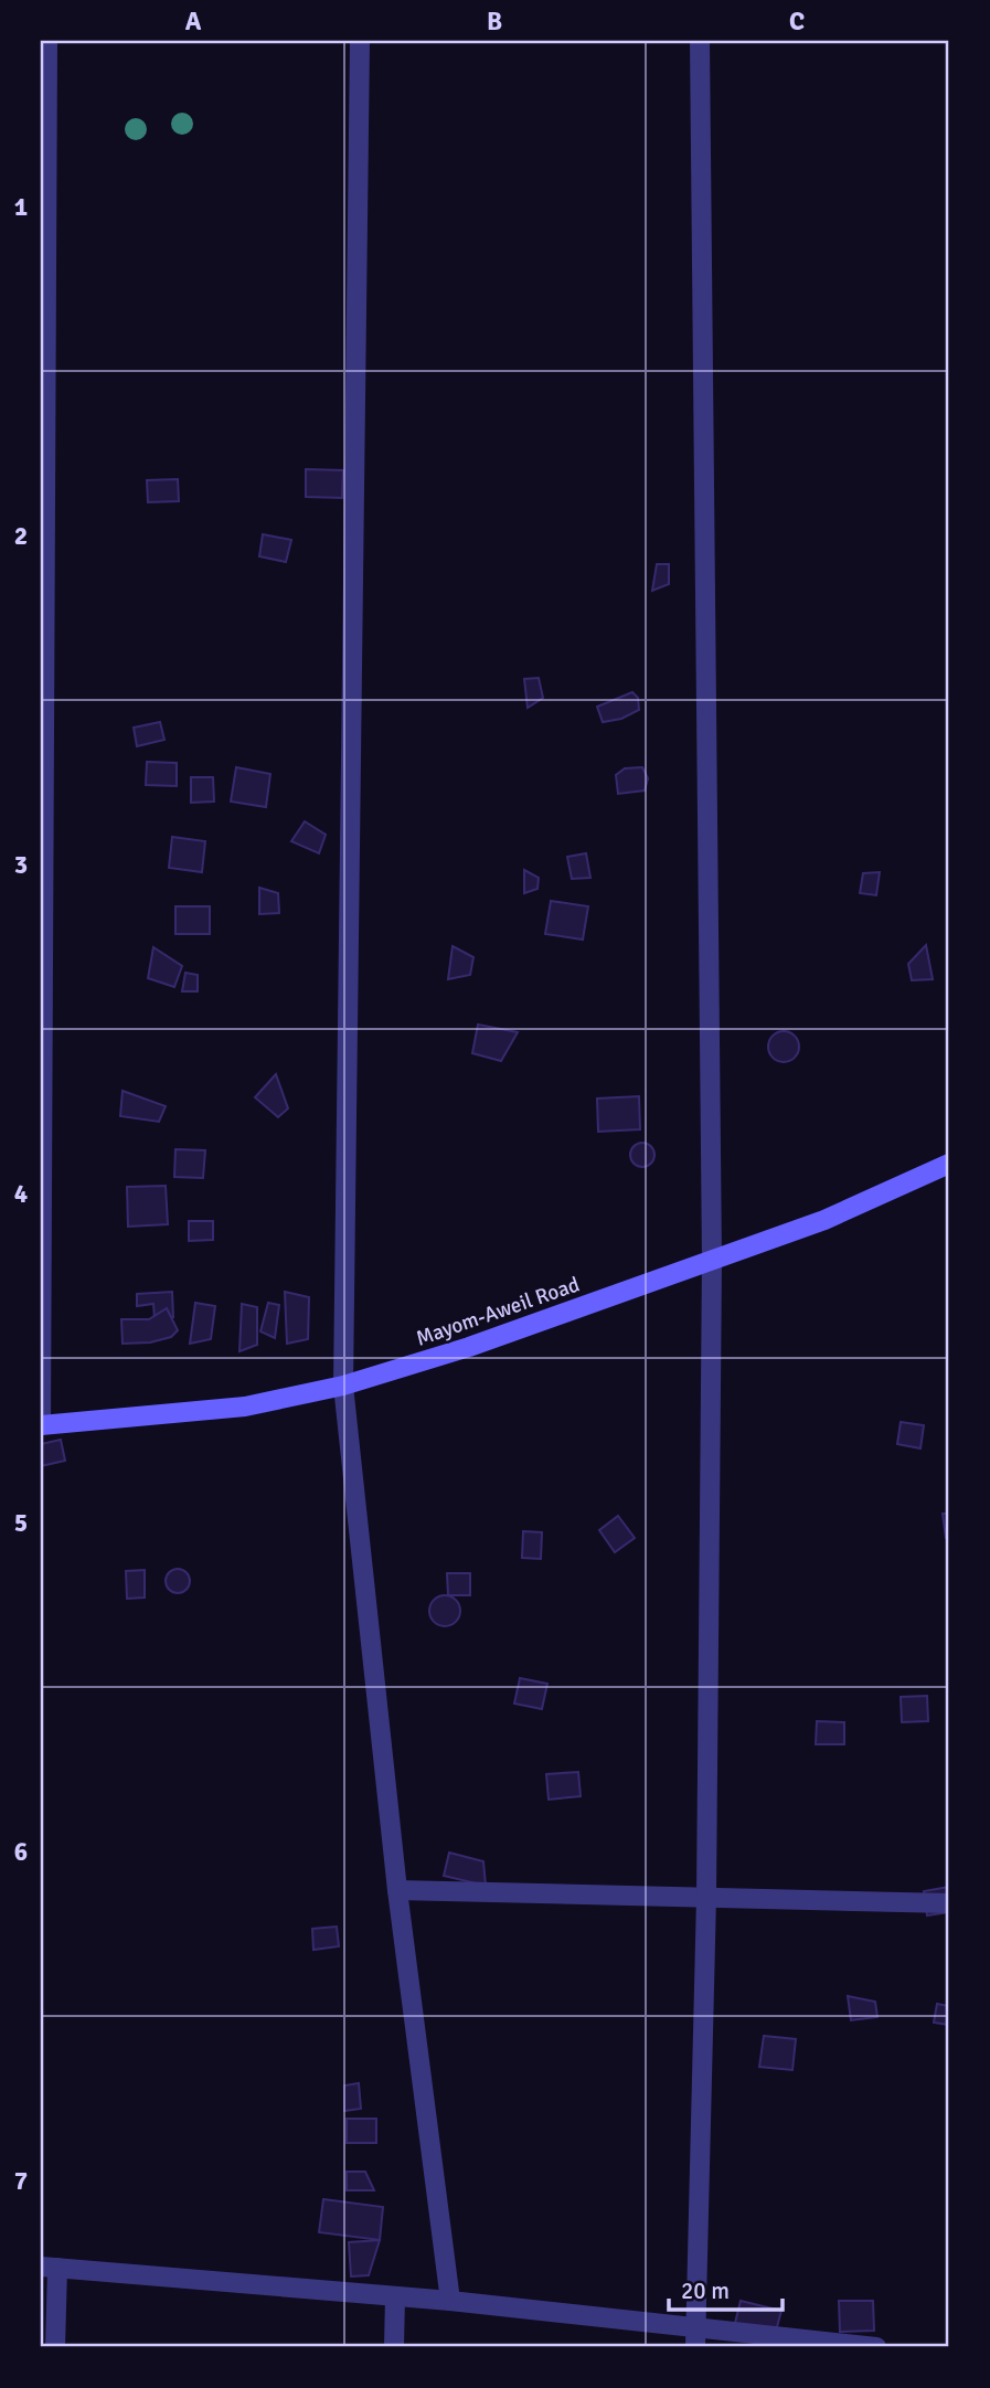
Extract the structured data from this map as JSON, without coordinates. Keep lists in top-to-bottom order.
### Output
{
  "streets": {
    "main road": ["Mayom-Aweil Road"]
  },
  "scale_bar": "20 m",
  "grid": {
    "columns": ["A", "B", "C"],
    "rows": [
      "1",
      "2",
      "3",
      "4",
      "5",
      "6",
      "7"
    ]
  }
}
